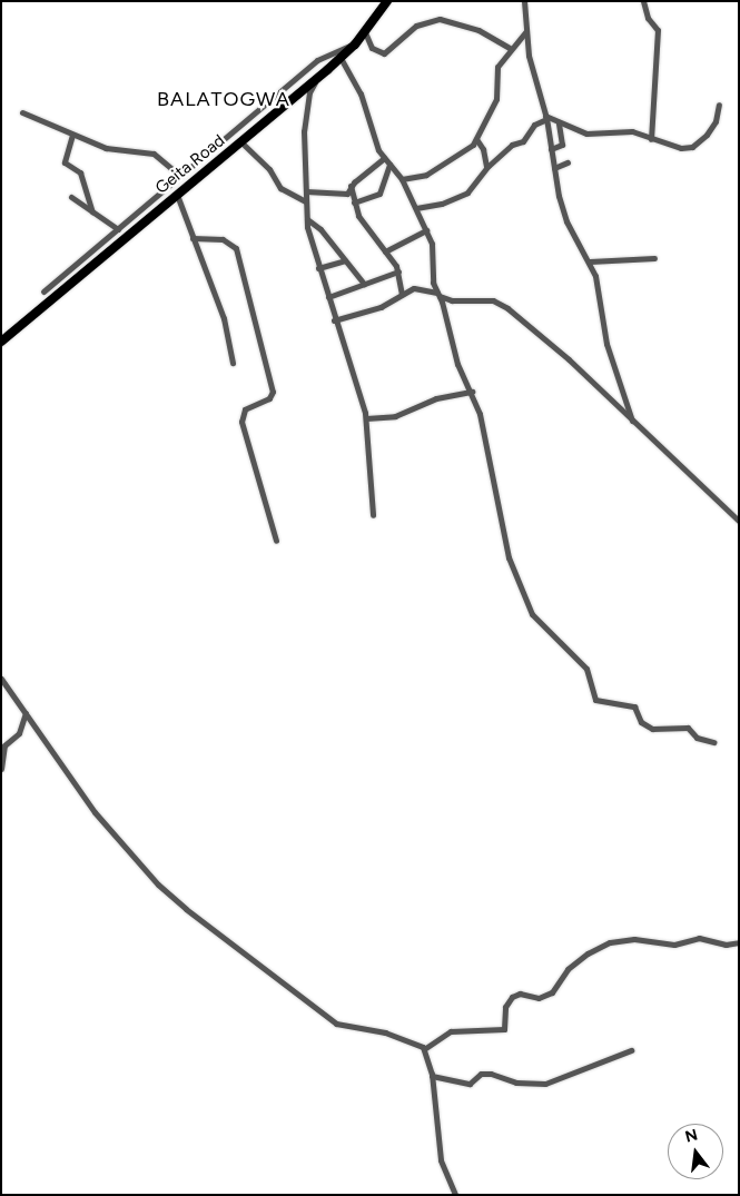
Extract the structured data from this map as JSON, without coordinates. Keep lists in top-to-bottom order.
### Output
{
  "streets": {
    "highway": ["Geita Road"]
  },
  "districts": ["BALATOGWA"],
  "north": "top"
}
